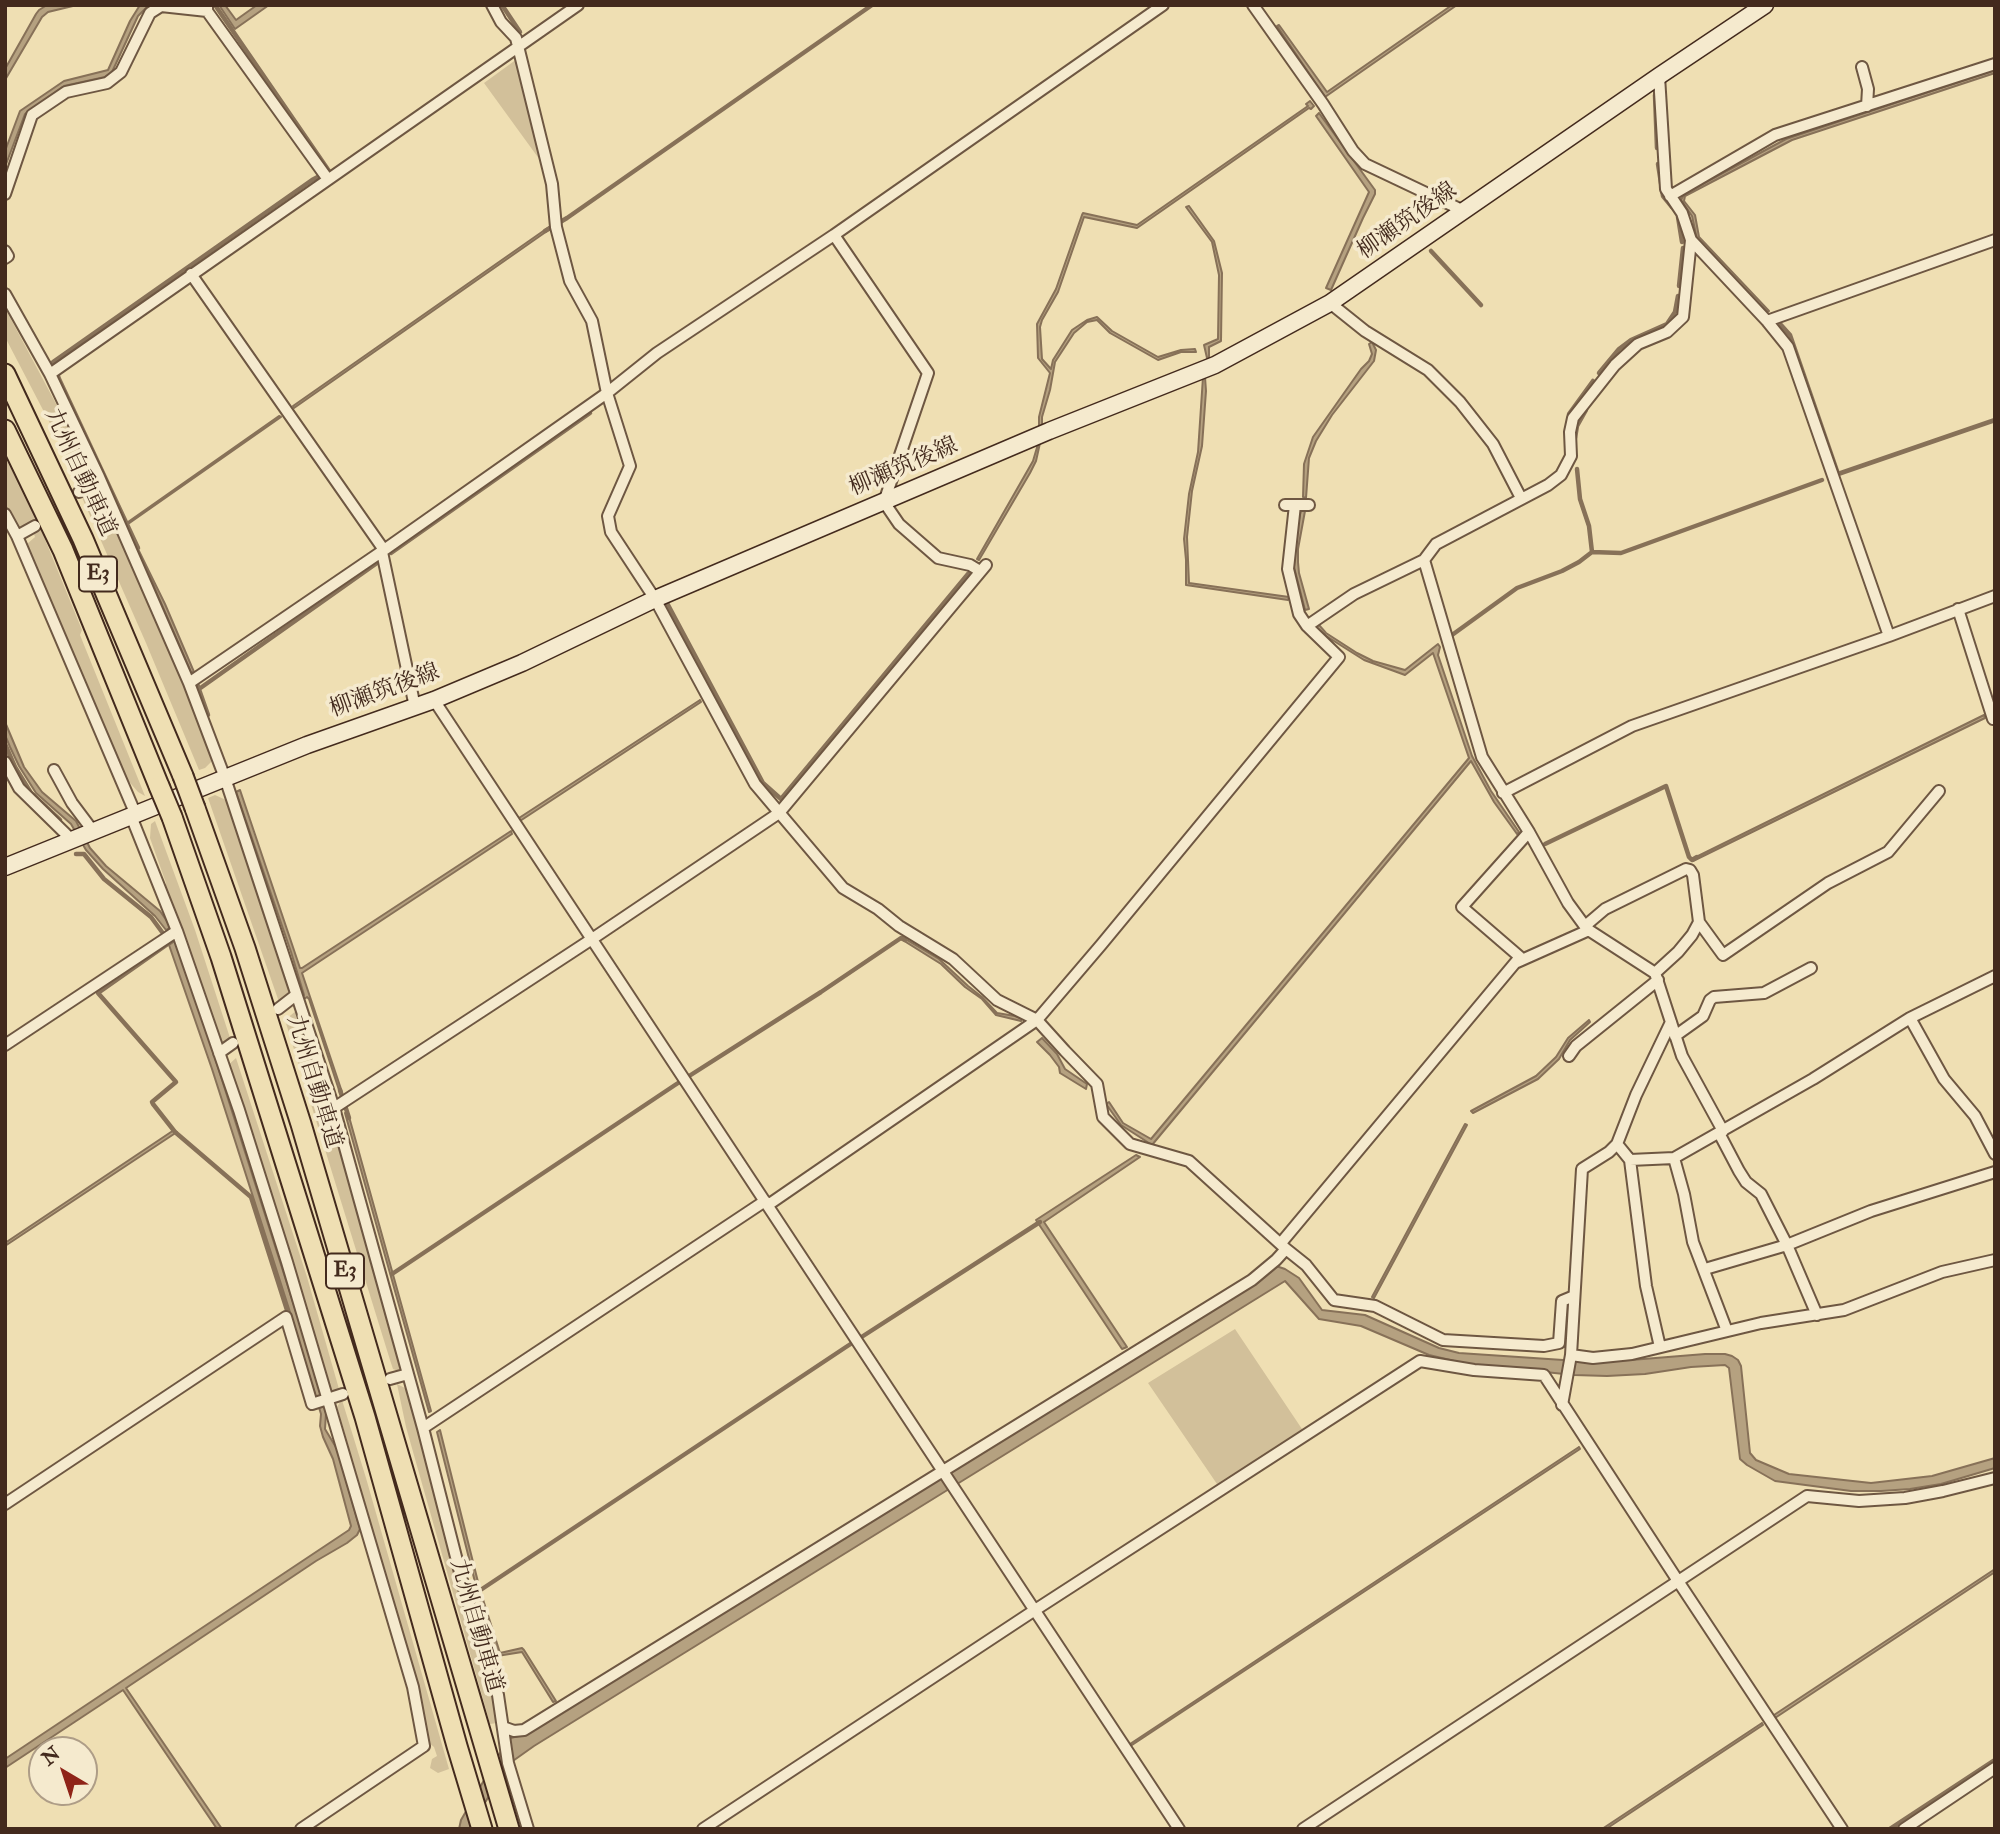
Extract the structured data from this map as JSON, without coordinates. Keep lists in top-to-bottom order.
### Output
{
  "streets": {
    "highway": ["九州自動車道", "E3"],
    "main road": ["柳瀬筑後線"]
  },
  "north": "top left"
}
